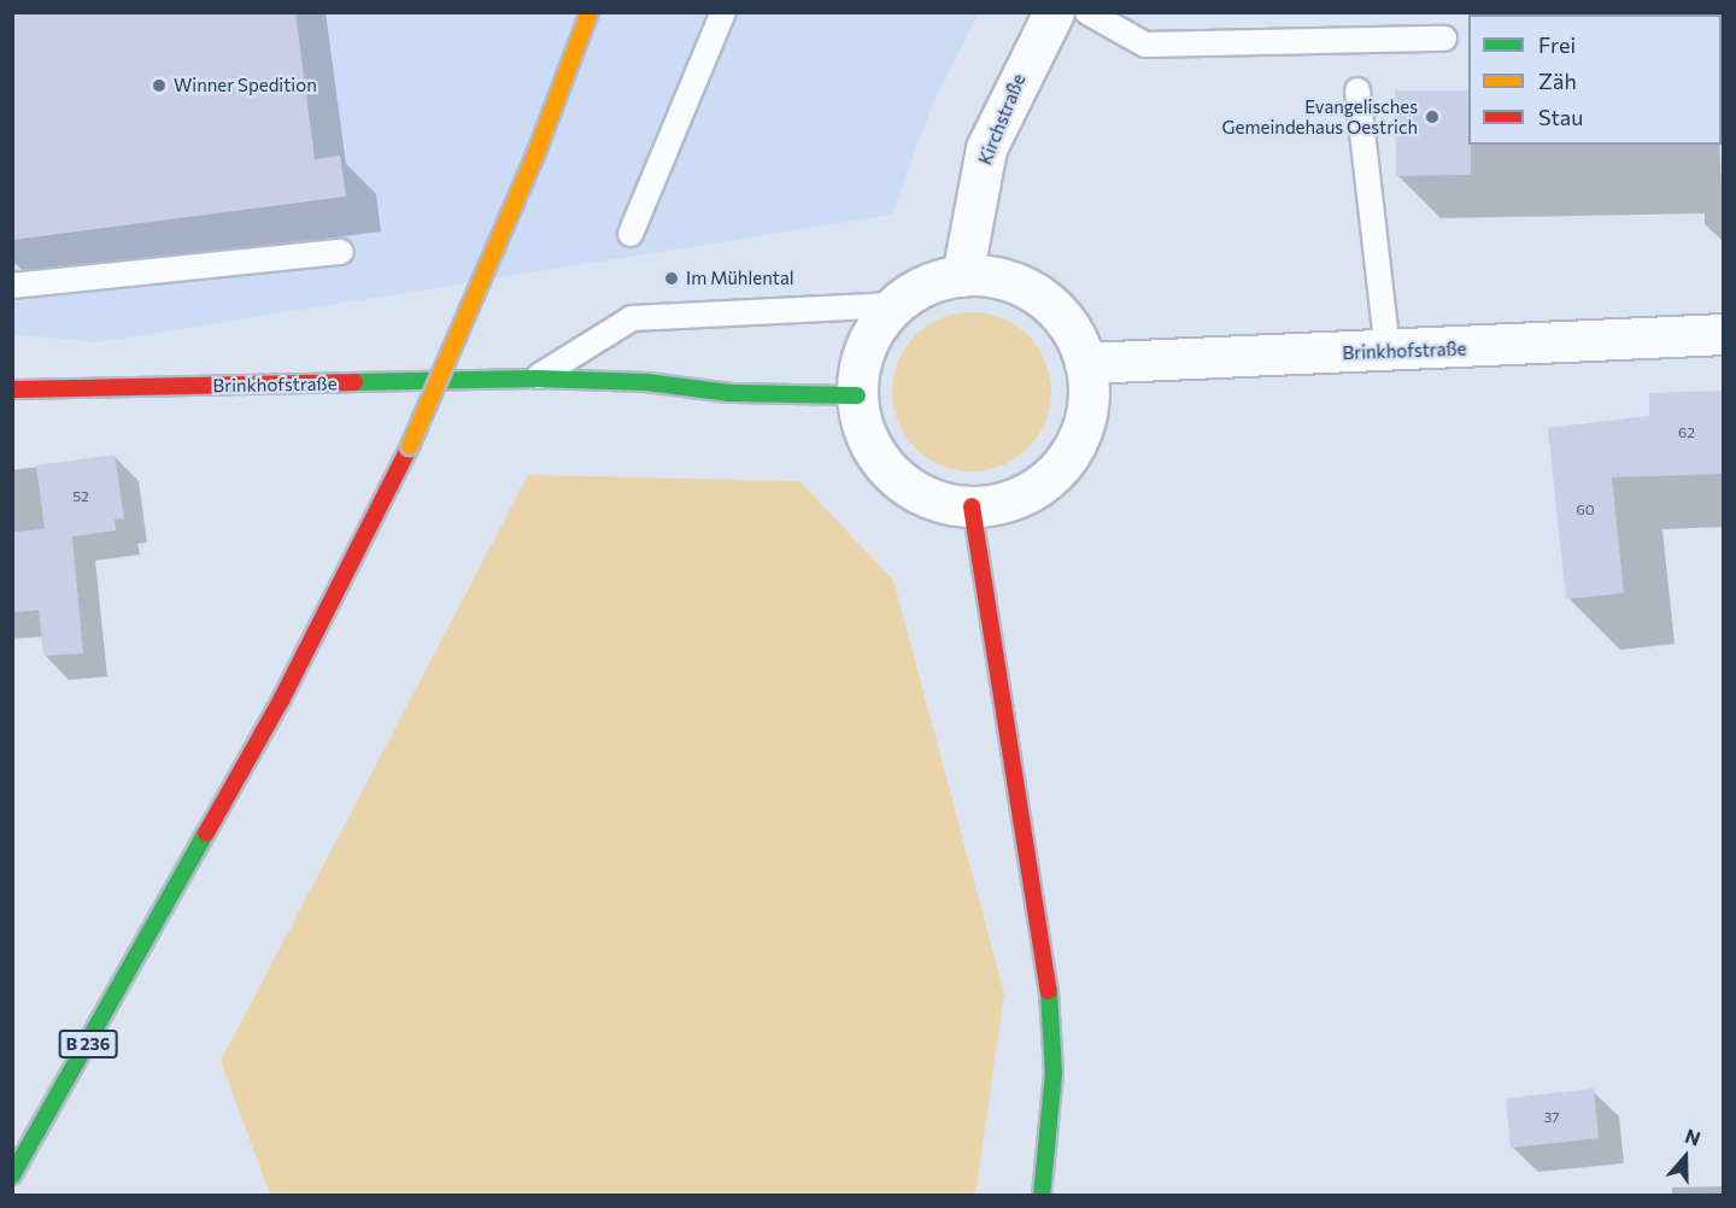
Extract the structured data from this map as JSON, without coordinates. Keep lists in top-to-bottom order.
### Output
{
  "streets": {
    "main road": ["Brinkhofstraße", "B 236"],
    "street": ["Kirchstraße"]
  },
  "crossings": [
    ["Kirchstraße", "Brinkhofstraße"]
  ],
  "places": ["Winner Spedition", "Evangelisches Gemeindehaus Oestrich", "Im Mühlental"],
  "house_numbers": [
    "62",
    "52",
    "60",
    "37"
  ],
  "legend": ["Frei", "Zäh", "Stau"],
  "north": "top"
}
